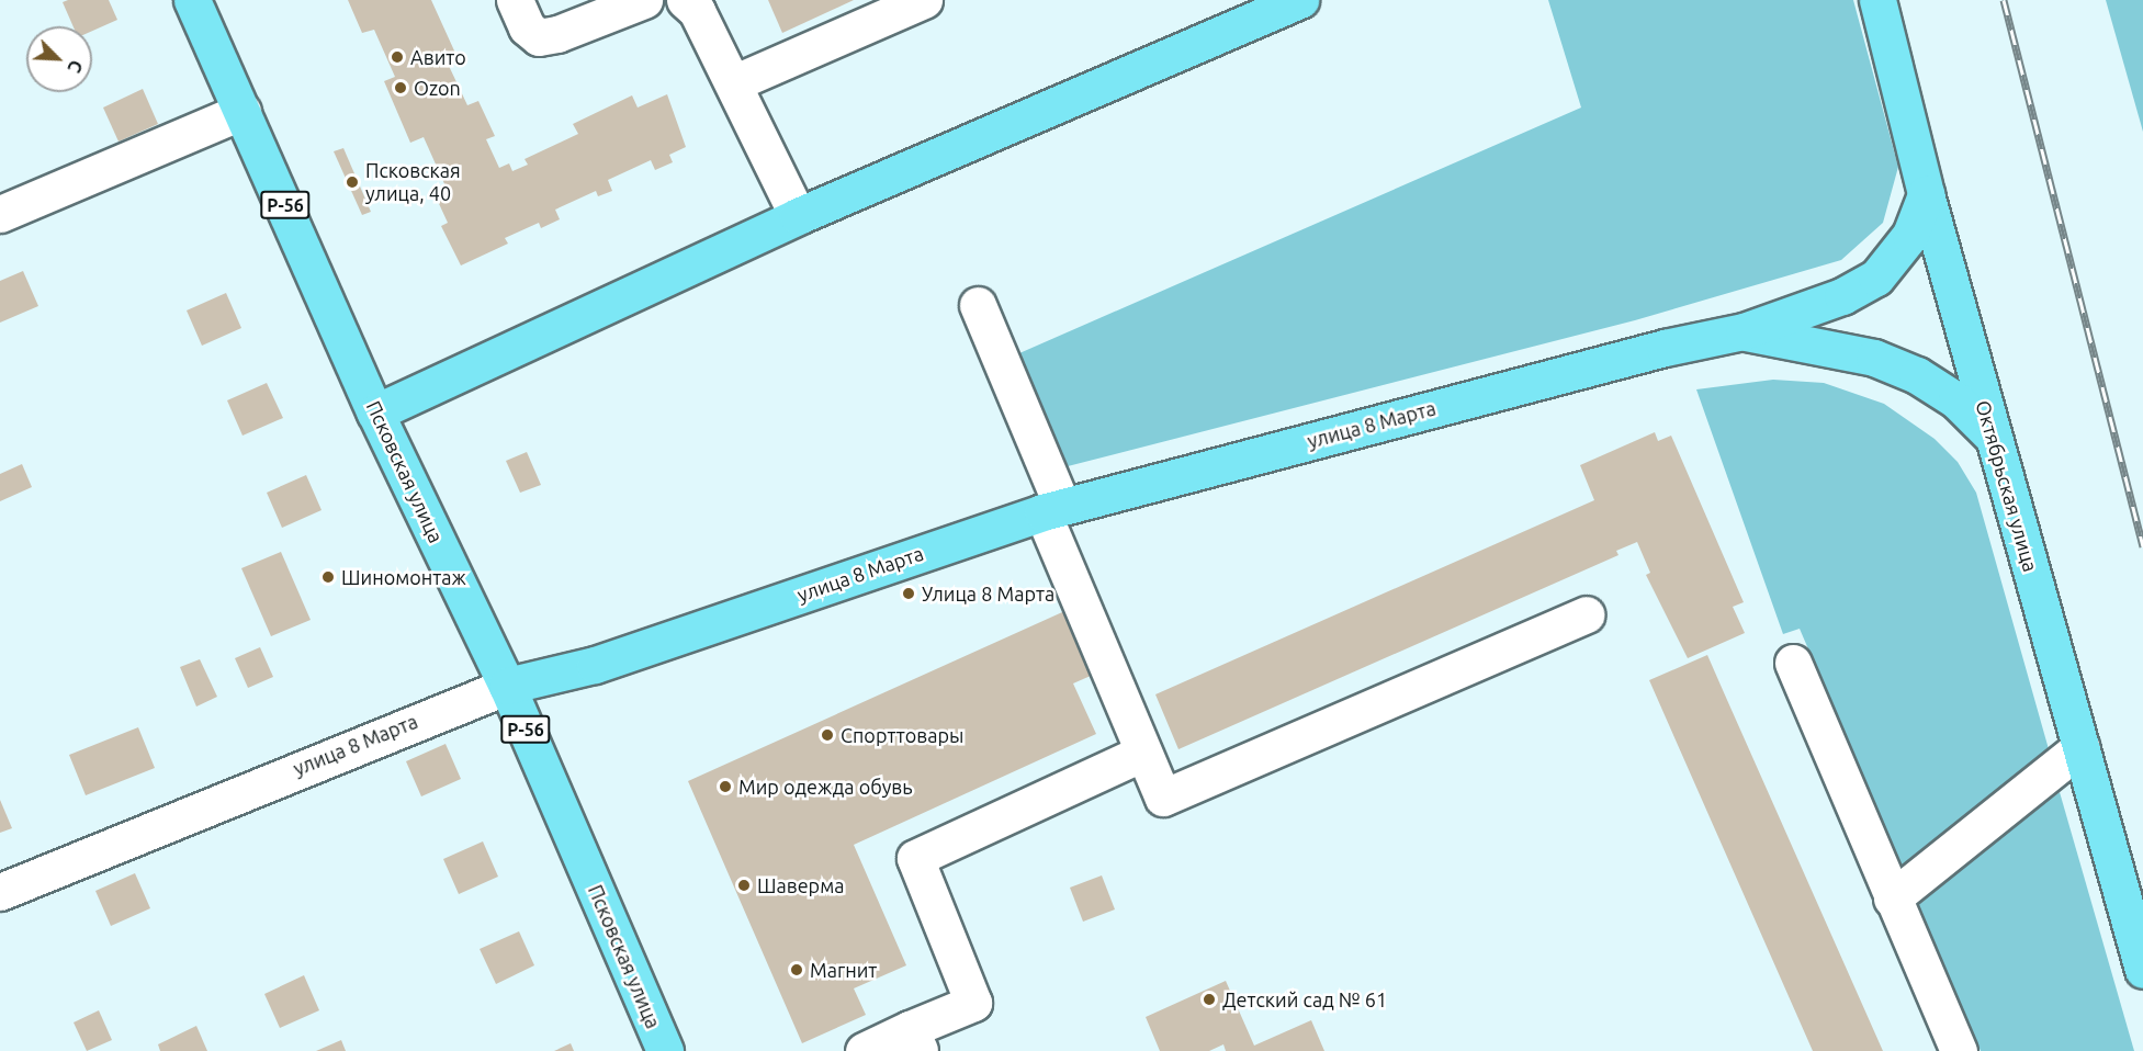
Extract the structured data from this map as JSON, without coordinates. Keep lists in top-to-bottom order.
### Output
{
  "streets": {
    "main road": [
      "Р-56",
      "улица 8 Марта",
      "Псковская улица",
      "Октябрьская улица"
    ]
  },
  "crossings": [
    ["улица 8 Марта", "Псковская улица"],
    ["улица 8 Марта", "Октябрьская улица"]
  ],
  "places": [
    "Авито",
    "Ozon",
    "Псковская улица, 40",
    "Шиномонтаж",
    "Улица 8 Марта",
    "Спорттовары",
    "Мир одежда обувь",
    "Шаверма",
    "Магнит",
    "Детский сад № 61"
  ],
  "north": "bottom right"
}
